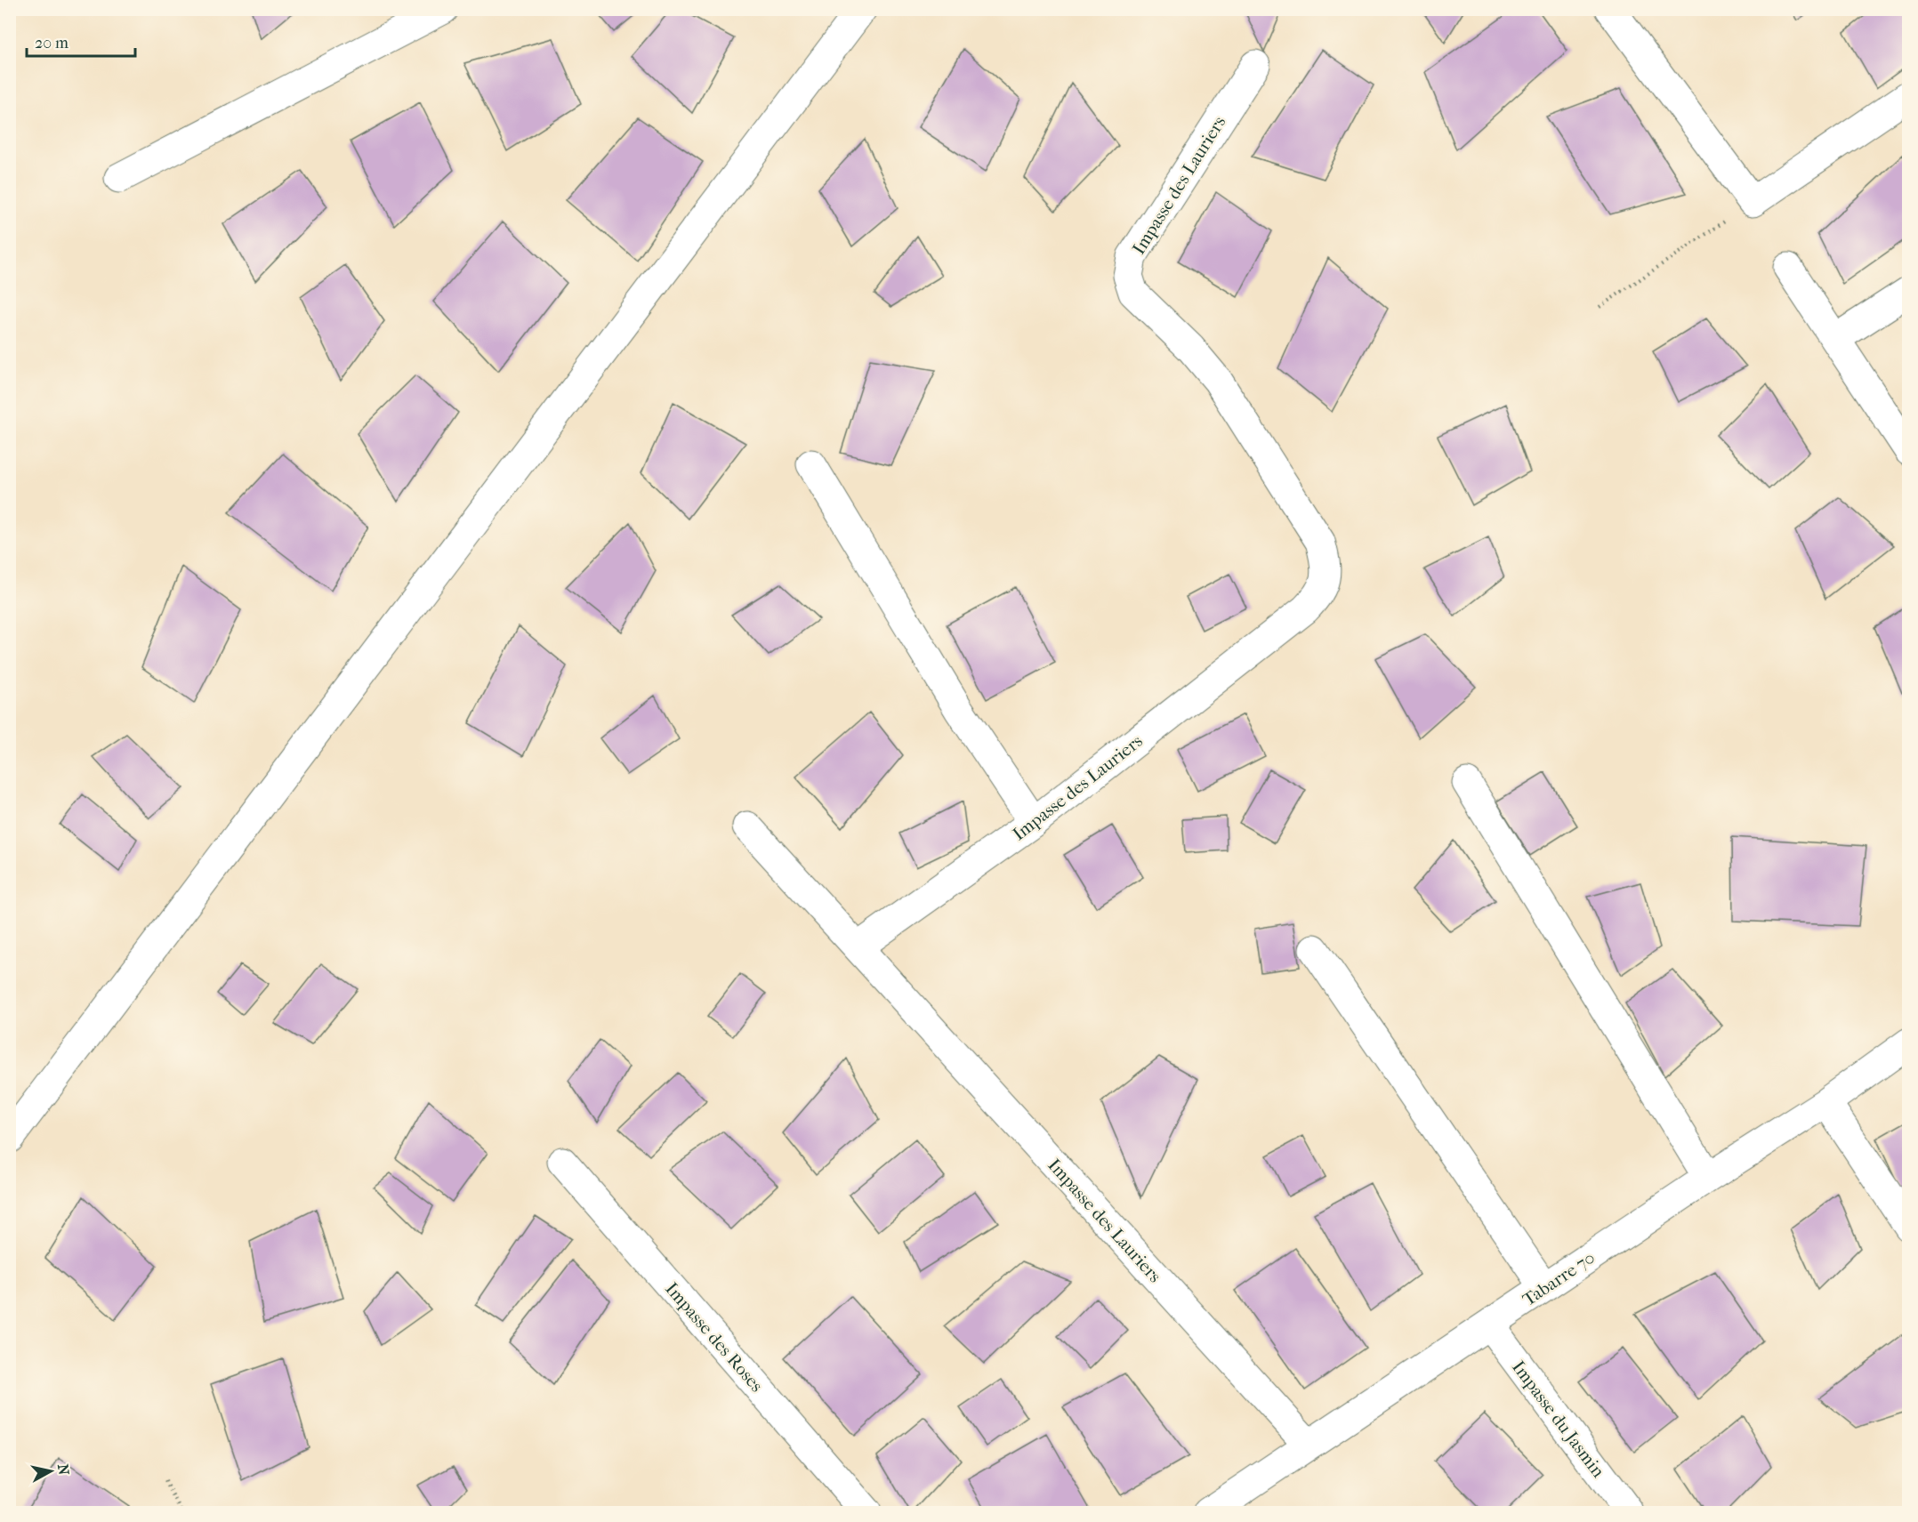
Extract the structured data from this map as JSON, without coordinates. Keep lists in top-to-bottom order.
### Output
{
  "streets": {
    "street": [
      "Impasse des Lauriers",
      "Tabarre 70",
      "Impasse des Roses",
      "Impasse du Jasmin"
    ]
  },
  "crossings": [
    ["Impasse des Lauriers", "Tabarre 70"],
    ["Tabarre 70", "Impasse du Jasmin"]
  ],
  "scale_bar": "20 m",
  "north": "right"
}
